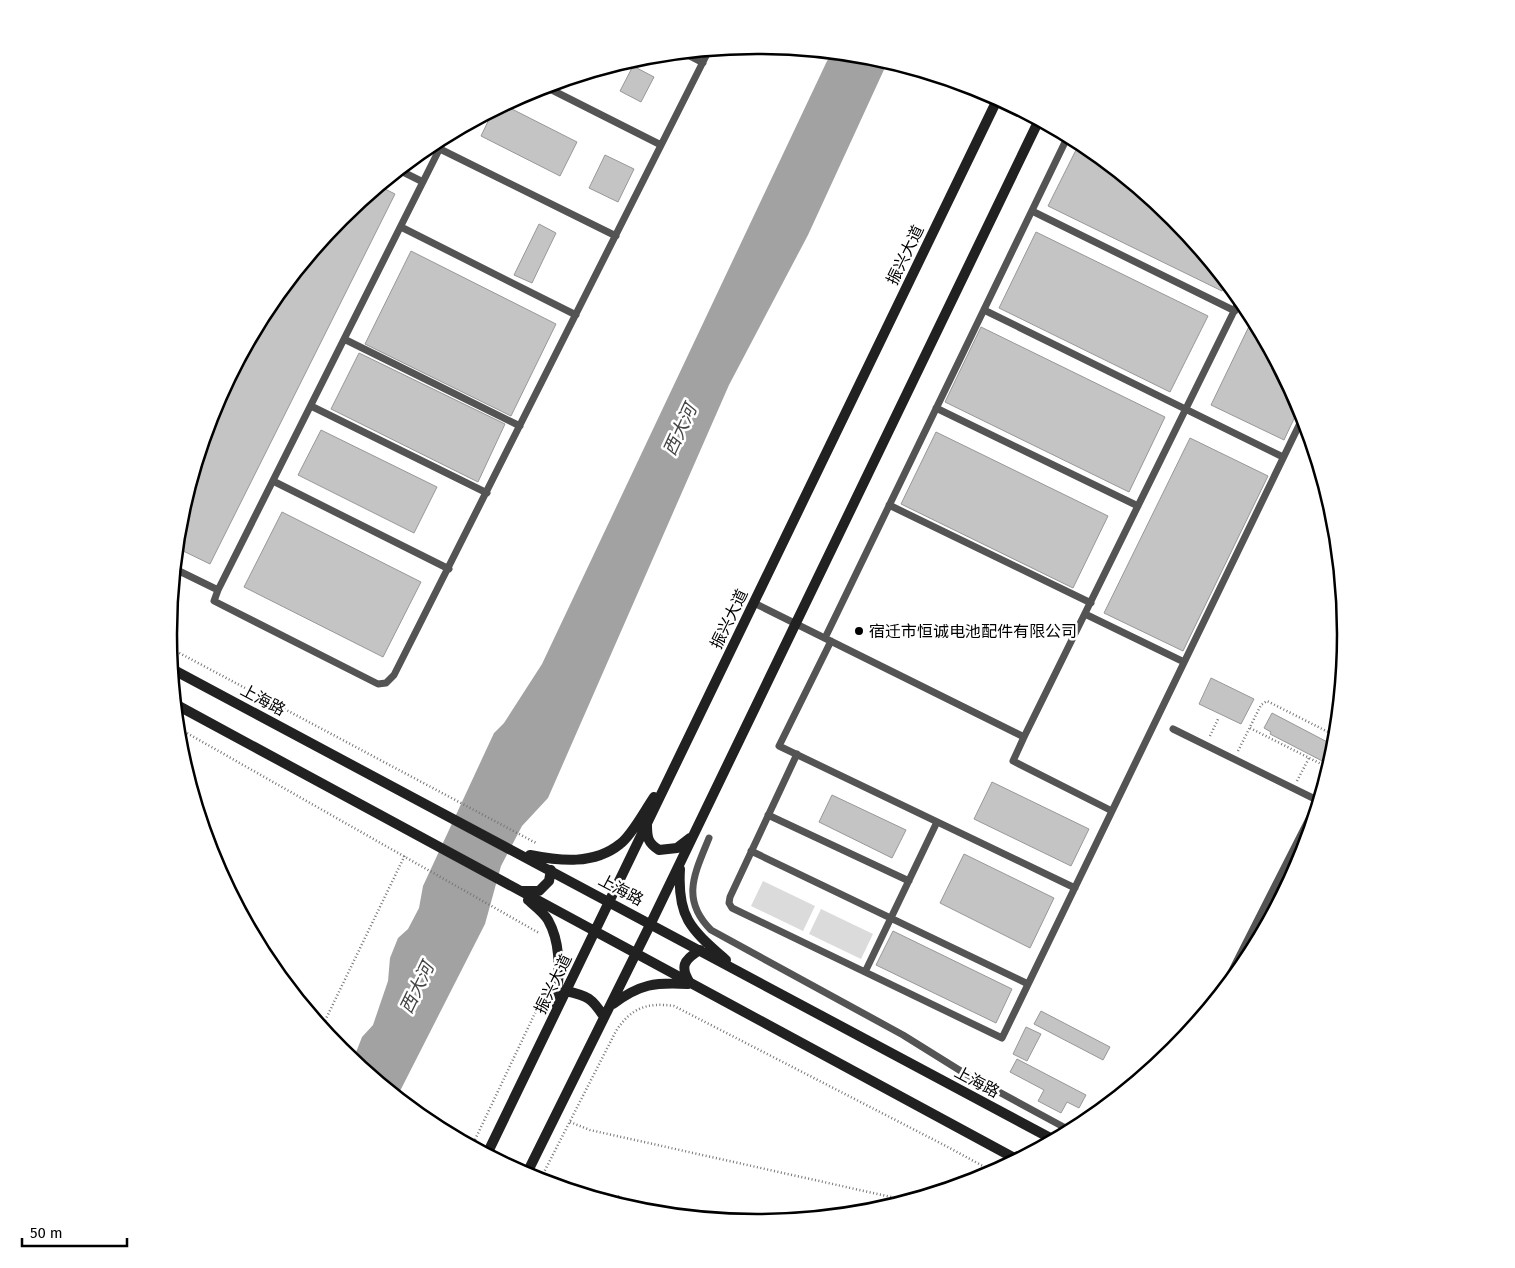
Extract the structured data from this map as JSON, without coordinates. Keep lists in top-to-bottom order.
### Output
{
  "streets": {
    "main road": ["振兴大道", "上海路"]
  },
  "crossings": [
    ["振兴大道", "上海路"]
  ],
  "water": ["西大河"],
  "places": ["宿迁市恒诚电池配件有限公司"],
  "scale_bar": "50 m"
}
